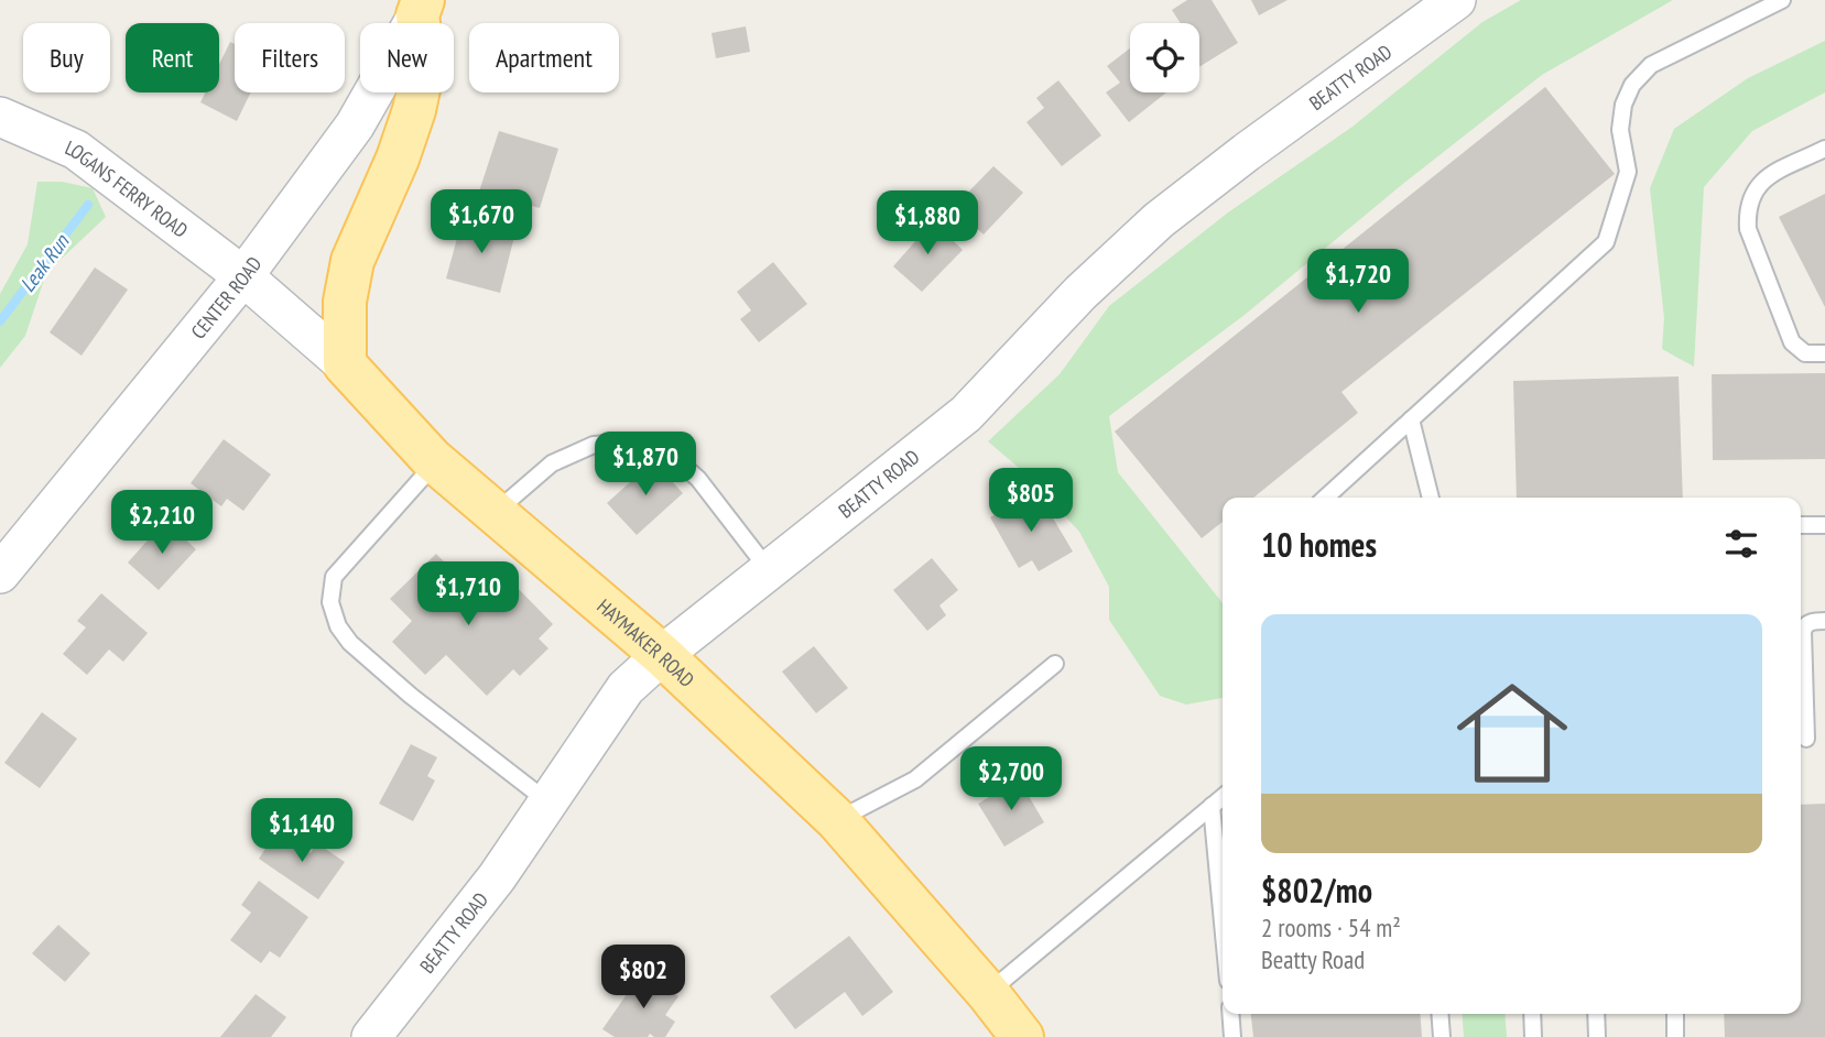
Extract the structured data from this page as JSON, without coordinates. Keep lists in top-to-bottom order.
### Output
{
  "streets": {
    "main road": ["HAYMAKER ROAD"],
    "street": ["BEATTY ROAD", "LOGANS FERRY ROAD", "CENTER ROAD"]
  },
  "crossings": [
    ["BEATTY ROAD", "HAYMAKER ROAD"],
    ["LOGANS FERRY ROAD", "CENTER ROAD"],
    ["LOGANS FERRY ROAD", "HAYMAKER ROAD"],
    ["CENTER ROAD", "HAYMAKER ROAD"]
  ],
  "water": ["Leak Run"],
  "page": {
    "chip": [
      "Buy",
      "Rent",
      "Filters",
      "New",
      "Apartment"
    ],
    "price": [
      "$1,670",
      "$1,880",
      "$1,720",
      "$1,870",
      "$805",
      "$2,210",
      "$1,710",
      "$2,700",
      "$1,140",
      "$802"
    ],
    "heading": "10 homes",
    "list": [
      {
        "name": "$802/mo",
        "note": "2 rooms · 54 m² · Beatty Road"
      }
    ]
  }
}
